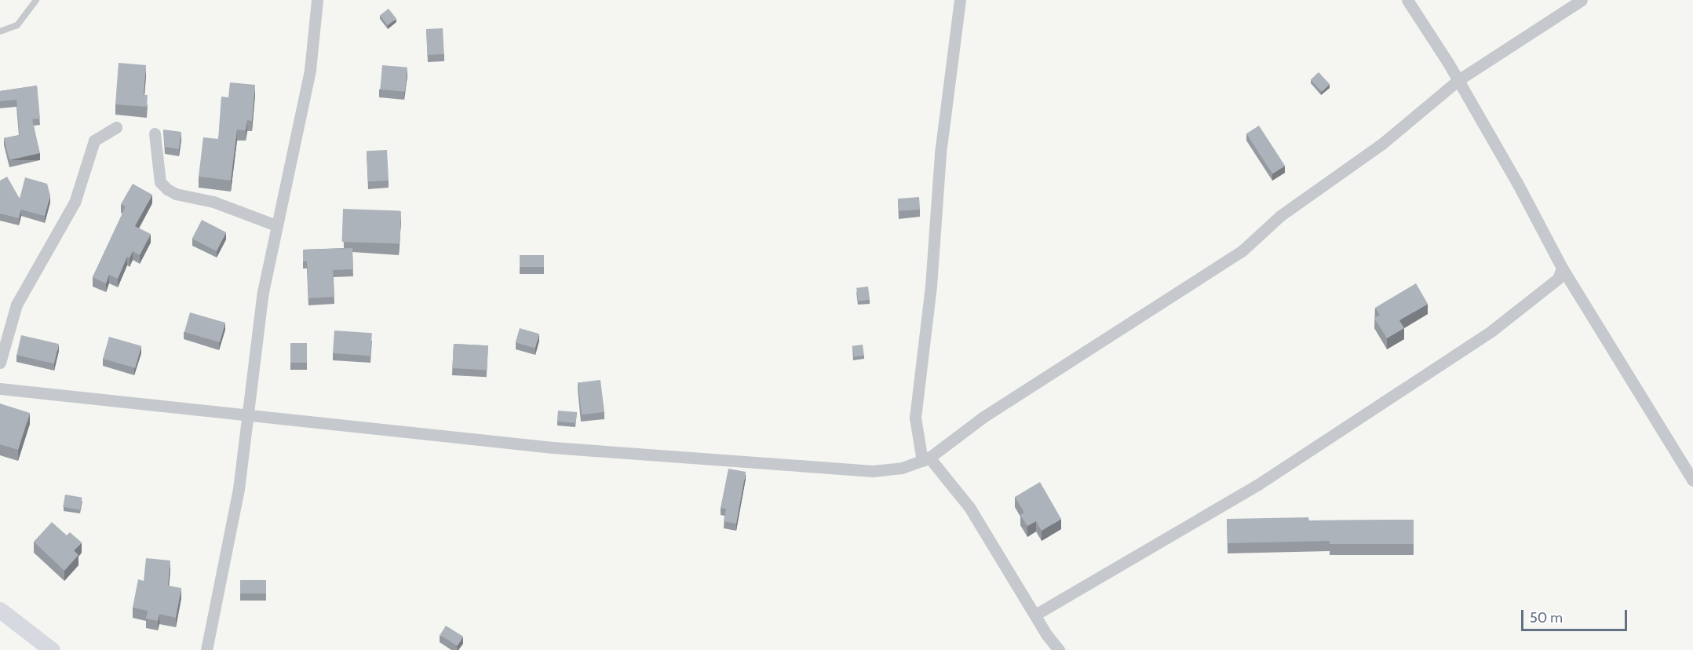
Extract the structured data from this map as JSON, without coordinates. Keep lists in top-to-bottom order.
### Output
{
  "scale_bar": "50 m"
}
